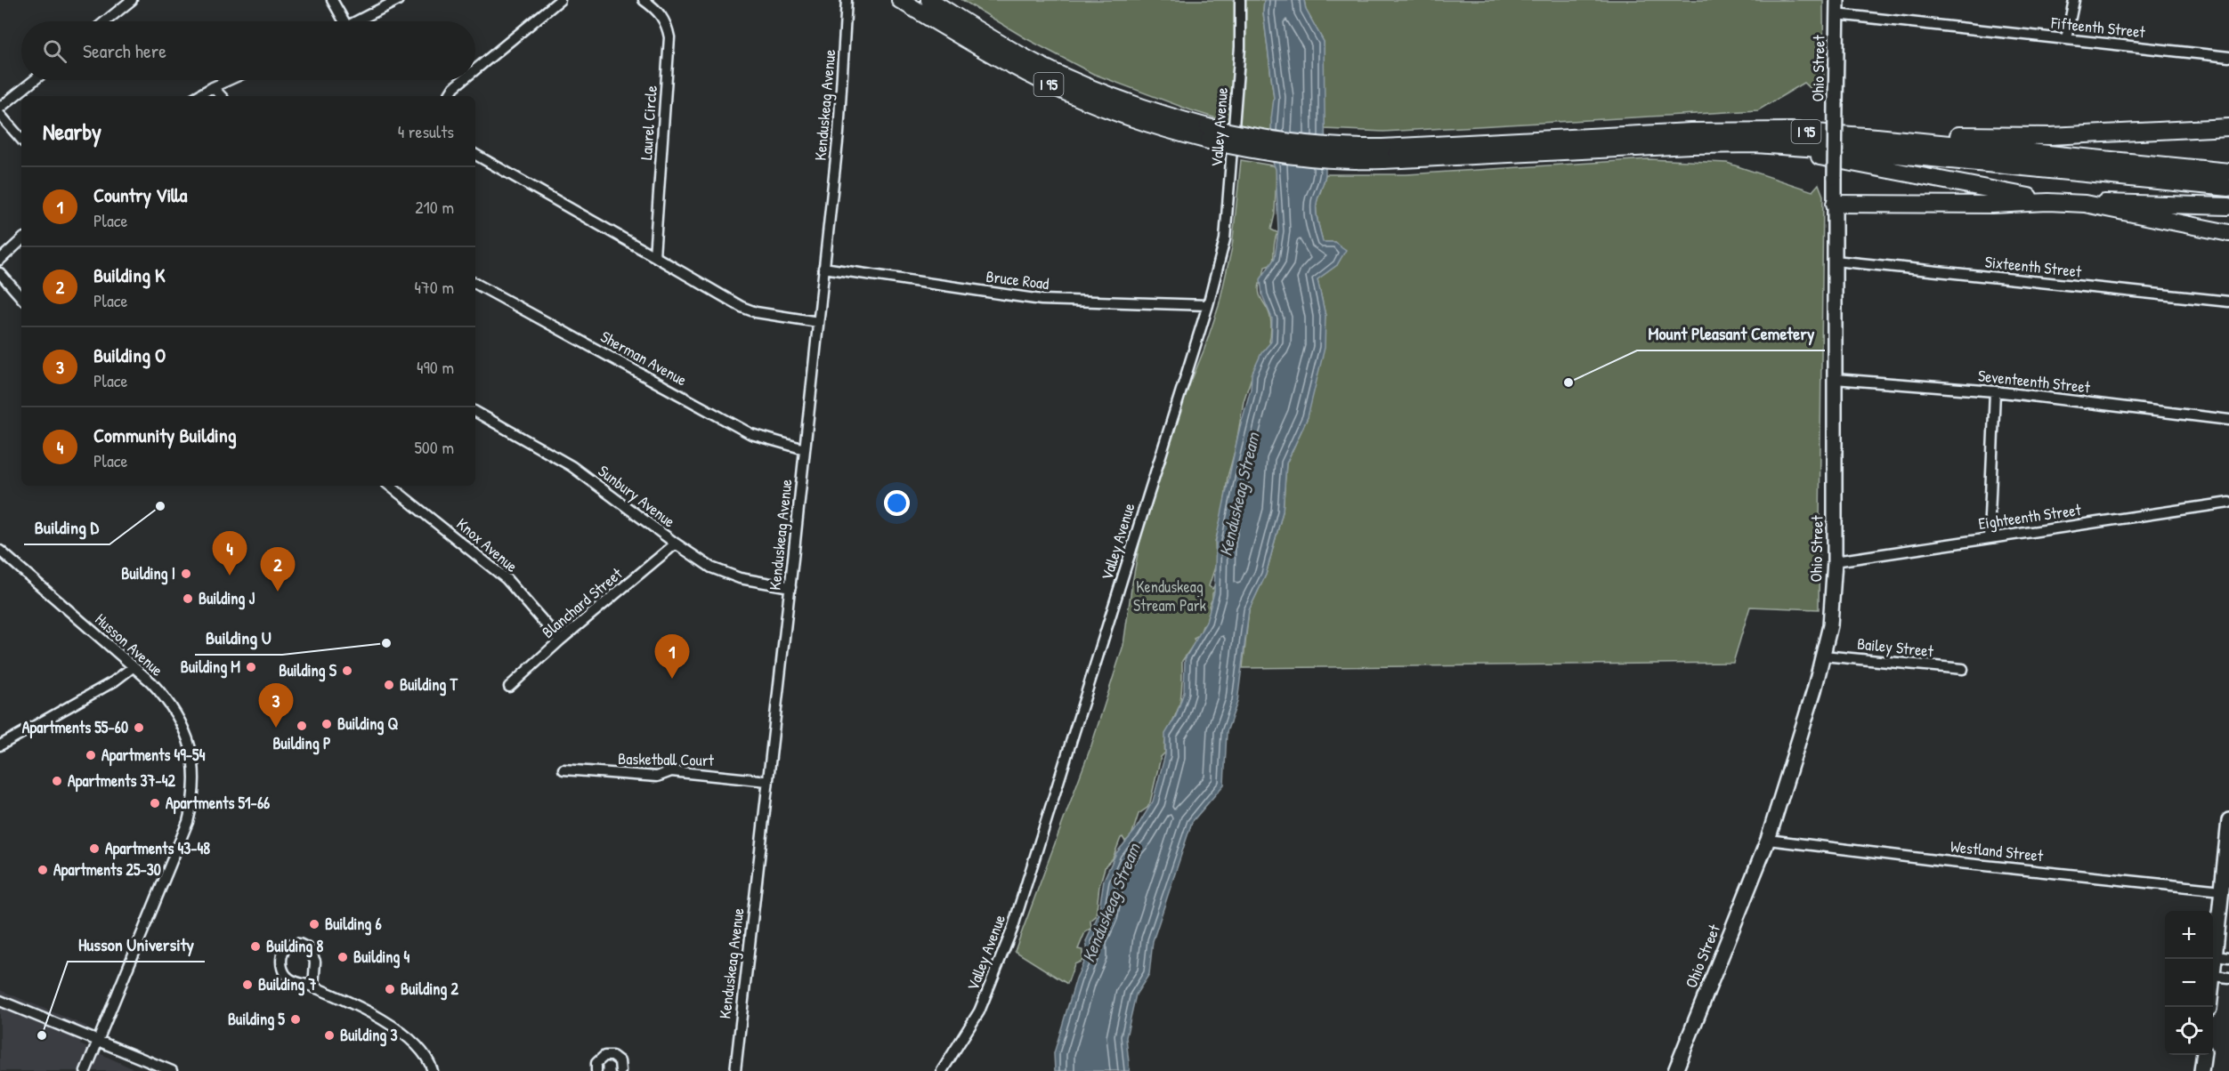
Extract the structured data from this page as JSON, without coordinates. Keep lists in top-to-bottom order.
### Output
{
  "streets": {
    "highway": ["I 95"],
    "street": [
      "Fifteenth Street",
      "Ohio Street",
      "Kenduskeag Avenue",
      "Laurel Circle",
      "Valley Avenue",
      "Sixteenth Street",
      "Bruce Road",
      "Sherman Avenue",
      "Seventeenth Street",
      "Sunbury Avenue",
      "Eighteenth Street",
      "Knox Avenue",
      "Blanchard Street",
      "Husson Avenue",
      "Bailey Street",
      "Basketball Court",
      "Westland Street"
    ]
  },
  "crossings": [
    ["Fifteenth Street", "Ohio Street"],
    ["Ohio Street", "Sixteenth Street"],
    ["Ohio Street", "Seventeenth Street"],
    ["Ohio Street", "Eighteenth Street"],
    ["Ohio Street", "Bailey Street"],
    ["Ohio Street", "Westland Street"],
    ["Kenduskeag Avenue", "Bruce Road"],
    ["Kenduskeag Avenue", "Sherman Avenue"],
    ["Kenduskeag Avenue", "Sunbury Avenue"],
    ["Kenduskeag Avenue", "Basketball Court"],
    ["Valley Avenue", "Bruce Road"],
    ["Sunbury Avenue", "Blanchard Street"],
    ["Knox Avenue", "Blanchard Street"]
  ],
  "water": ["Kenduskeag Stream"],
  "parks": ["Kenduskeag Stream Park"],
  "places": [
    "Mount Pleasant Cemetery",
    "Building D",
    "Building I",
    "Building J",
    "Building U",
    "Building M",
    "Building S",
    "Building T",
    "Building Q",
    "Building P",
    "Apartments 55-60",
    "Apartments 49-54",
    "Apartments 37-42",
    "Apartments 51-66",
    "Apartments 43-48",
    "Apartments 25-30",
    "Building 6",
    "Building 8",
    "Building 4",
    "Building 7",
    "Building 2",
    "Building 5",
    "Husson University",
    "Building 3"
  ],
  "page": {
    "search": "Search here",
    "heading": ["Nearby", "4 results"],
    "list": [
      {
        "mark": "1",
        "name": "Country Villa",
        "note": "Place",
        "value": "210 m"
      },
      {
        "mark": "2",
        "name": "Building K",
        "note": "Place",
        "value": "470 m"
      },
      {
        "mark": "3",
        "name": "Building O",
        "note": "Place",
        "value": "490 m"
      },
      {
        "mark": "4",
        "name": "Community Building",
        "note": "Place",
        "value": "500 m"
      }
    ],
    "pins": [
      "4",
      "2",
      "1",
      "3"
    ],
    "map_buttons": ["+", "−"]
  }
}
